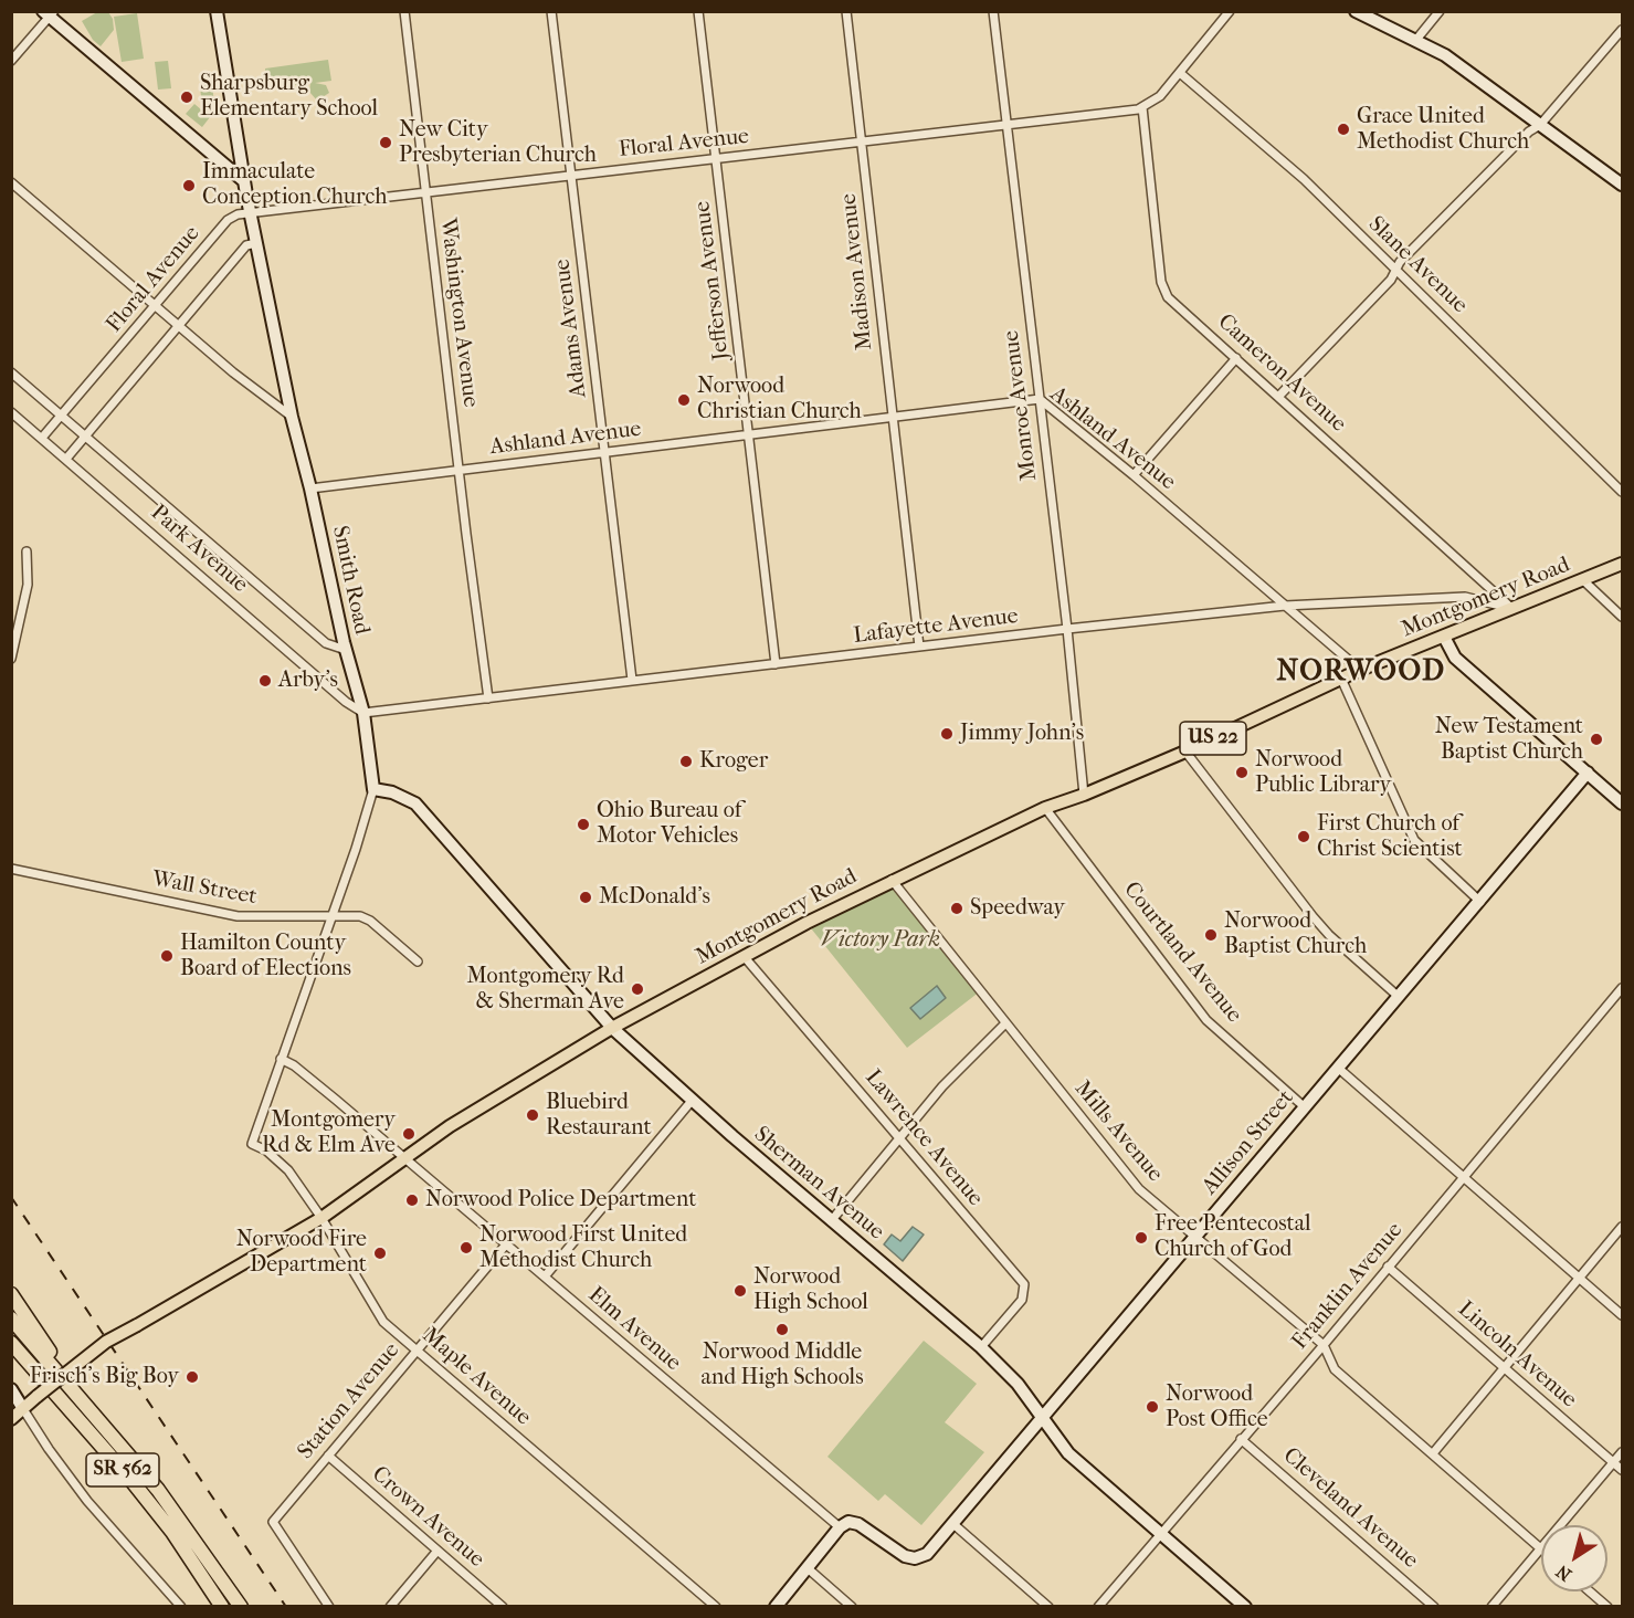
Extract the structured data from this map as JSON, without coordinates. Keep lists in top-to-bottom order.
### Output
{
  "streets": {
    "highway": ["SR 562"],
    "main road": ["Montgomery Road", "US 22"],
    "street": [
      "Floral Avenue",
      "Slane Avenue",
      "Madison Avenue",
      "Jefferson Avenue",
      "Washington Avenue",
      "Adams Avenue",
      "Cameron Avenue",
      "Monroe Avenue",
      "Ashland Avenue",
      "Park Avenue",
      "Smith Road",
      "Lafayette Avenue",
      "Wall Street",
      "Courtland Avenue",
      "Mills Avenue",
      "Lawrence Avenue",
      "Allison Street",
      "Sherman Avenue",
      "Franklin Avenue",
      "Elm Avenue",
      "Lincoln Avenue",
      "Maple Avenue",
      "Station Avenue",
      "Cleveland Avenue",
      "Crown Avenue"
    ]
  },
  "crossings": [
    ["Floral Avenue", "Madison Avenue"],
    ["Floral Avenue", "Jefferson Avenue"],
    ["Floral Avenue", "Washington Avenue"],
    ["Floral Avenue", "Adams Avenue"],
    ["Floral Avenue", "Cameron Avenue"],
    ["Floral Avenue", "Monroe Avenue"],
    ["Floral Avenue", "Park Avenue"],
    ["Floral Avenue", "Smith Road"],
    ["Madison Avenue", "Ashland Avenue"],
    ["Madison Avenue", "Lafayette Avenue"],
    ["Jefferson Avenue", "Ashland Avenue"],
    ["Jefferson Avenue", "Lafayette Avenue"],
    ["Washington Avenue", "Ashland Avenue"],
    ["Washington Avenue", "Lafayette Avenue"],
    ["Adams Avenue", "Ashland Avenue"],
    ["Adams Avenue", "Lafayette Avenue"],
    ["Cameron Avenue", "Montgomery Road"],
    ["Cameron Avenue", "Lafayette Avenue"],
    ["Monroe Avenue", "Ashland Avenue"],
    ["Monroe Avenue", "Montgomery Road"],
    ["Monroe Avenue", "Lafayette Avenue"],
    ["Ashland Avenue", "Smith Road"],
    ["Ashland Avenue", "Montgomery Road"],
    ["Ashland Avenue", "Lafayette Avenue"],
    ["Park Avenue", "Smith Road"],
    ["Park Avenue", "Lafayette Avenue"],
    ["Smith Road", "Lafayette Avenue"],
    ["Smith Road", "Wall Street"],
    ["Smith Road", "Sherman Avenue"],
    ["Smith Road", "Elm Avenue"],
    ["Smith Road", "Maple Avenue"],
    ["Montgomery Road", "Lafayette Avenue"],
    ["Montgomery Road", "Courtland Avenue"],
    ["Montgomery Road", "Mills Avenue"],
    ["Montgomery Road", "Lawrence Avenue"],
    ["Montgomery Road", "Sherman Avenue"],
    ["Montgomery Road", "Elm Avenue"],
    ["Montgomery Road", "Maple Avenue"],
    ["Courtland Avenue", "Allison Street"],
    ["Mills Avenue", "Allison Street"],
    ["Mills Avenue", "Franklin Avenue"],
    ["Lawrence Avenue", "Sherman Avenue"],
    ["Allison Street", "Sherman Avenue"],
    ["Allison Street", "Elm Avenue"],
    ["Sherman Avenue", "Franklin Avenue"],
    ["Franklin Avenue", "Lincoln Avenue"],
    ["Franklin Avenue", "Cleveland Avenue"],
    ["Elm Avenue", "Station Avenue"],
    ["Maple Avenue", "Station Avenue"],
    ["Station Avenue", "Crown Avenue"]
  ],
  "districts": ["NORWOOD"],
  "parks": ["Victory Park"],
  "places": [
    "Sharpsburg Elementary School",
    "Grace United Methodist Church",
    "New City Presbyterian Church",
    "Immaculate Conception Church",
    "Norwood Christian Church",
    "Arby's",
    "Jimmy John's",
    "New Testament Baptist Church",
    "Kroger",
    "Norwood Public Library",
    "Ohio Bureau of Motor Vehicles",
    "First Church of Christ Scientist",
    "McDonald's",
    "Speedway",
    "Norwood Baptist Church",
    "Hamilton County Board of Elections",
    "Montgomery Rd & Sherman Ave",
    "Bluebird Restaurant",
    "Montgomery Rd & Elm Ave",
    "Norwood Police Department",
    "Free Pentecostal Church of God",
    "Norwood First United Methodist Church",
    "Norwood Fire Department",
    "Norwood High School",
    "Norwood Middle and High Schools",
    "Frisch's Big Boy",
    "Norwood Post Office"
  ],
  "north": "bottom left"
}
